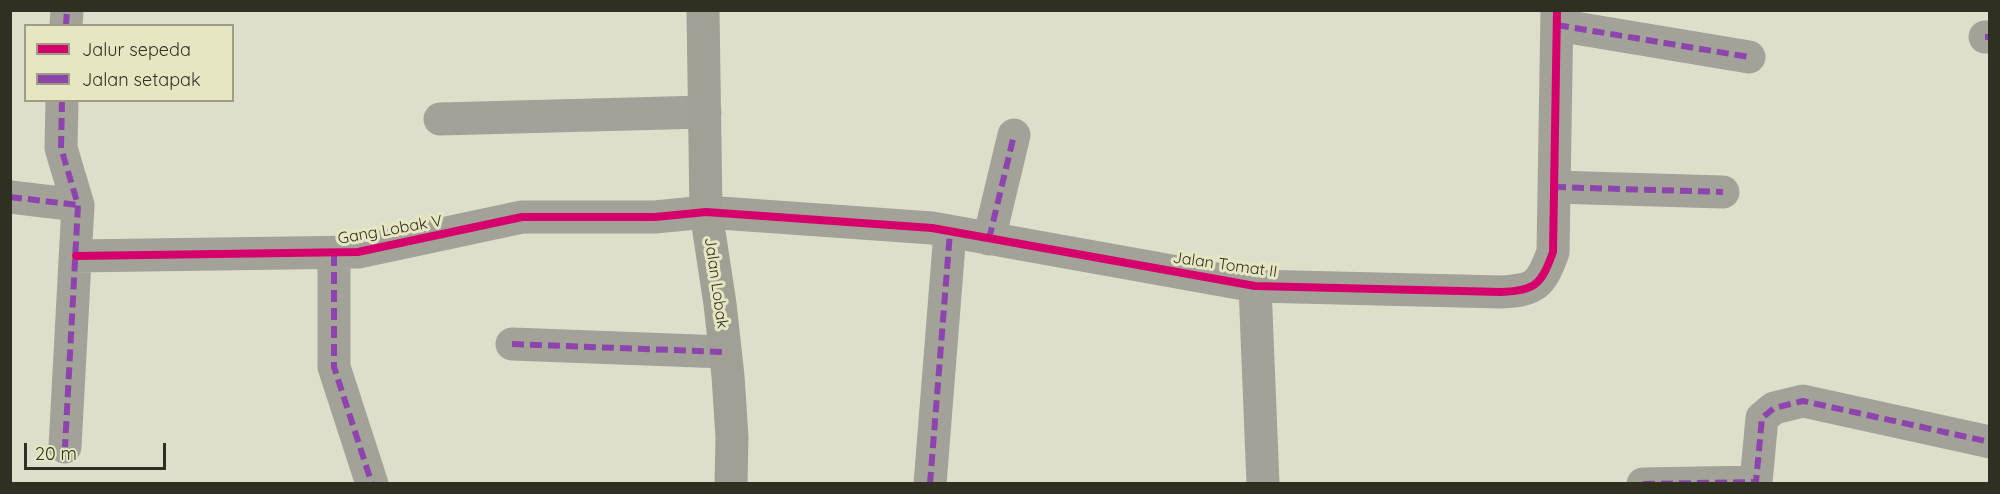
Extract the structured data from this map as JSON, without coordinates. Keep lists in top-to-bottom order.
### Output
{
  "streets": {
    "street": ["Gang Lobak V", "Jalan Tomat II", "Jalan Lobak"]
  },
  "crossings": [
    ["Gang Lobak V", "Jalan Tomat II"],
    ["Gang Lobak V", "Jalan Lobak"],
    ["Jalan Tomat II", "Jalan Lobak"]
  ],
  "legend": ["Jalur sepeda", "Jalan setapak"],
  "scale_bar": "20 m"
}
